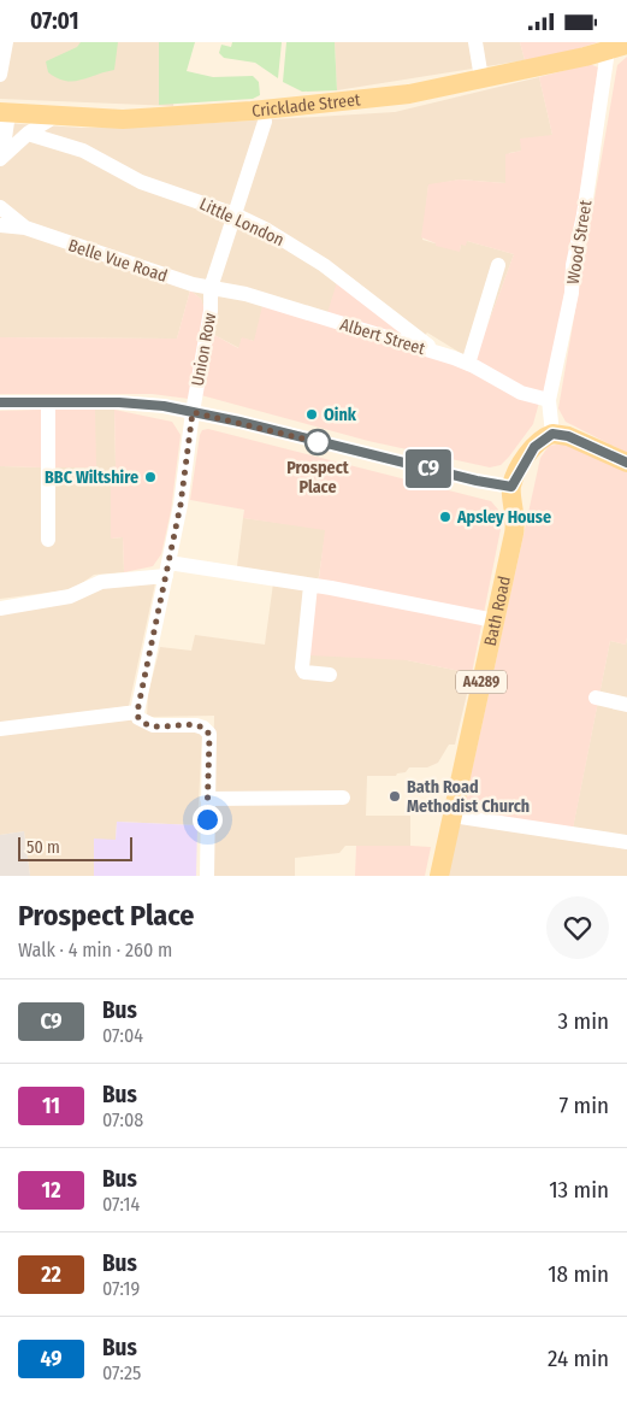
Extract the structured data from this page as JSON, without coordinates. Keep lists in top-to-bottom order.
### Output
{
  "streets": {
    "main road": ["Cricklade Street", "Bath Road", "A4289"],
    "street": [
      "Little London",
      "Wood Street",
      "Belle Vue Road",
      "Albert Street",
      "Union Row"
    ]
  },
  "crossings": [
    ["Cricklade Street", "Wood Street"],
    ["Little London", "Albert Street"],
    ["Little London", "Union Row"],
    ["Wood Street", "Albert Street"],
    ["Belle Vue Road", "Albert Street"],
    ["Belle Vue Road", "Union Row"],
    ["Albert Street", "Union Row"]
  ],
  "places": [
    "Oink",
    "Prospect Place",
    "BBC Wiltshire",
    "Apsley House",
    "Bath Road Methodist Church"
  ],
  "lines": ["bus line C9"],
  "scale_bar": "50 m",
  "page": {
    "status": "07:01",
    "on_map": "C9",
    "scale": "50 m",
    "heading": ["Prospect Place", "Walk · 4 min · 260 m"],
    "list": [
      {
        "mark": "C9",
        "name": "Bus",
        "note": "07:04",
        "value": "3 min"
      },
      {
        "mark": "11",
        "name": "Bus",
        "note": "07:08",
        "value": "7 min"
      },
      {
        "mark": "12",
        "name": "Bus",
        "note": "07:14",
        "value": "13 min"
      },
      {
        "mark": "22",
        "name": "Bus",
        "note": "07:19",
        "value": "18 min"
      },
      {
        "mark": "49",
        "name": "Bus",
        "note": "07:25",
        "value": "24 min"
      }
    ]
  }
}
